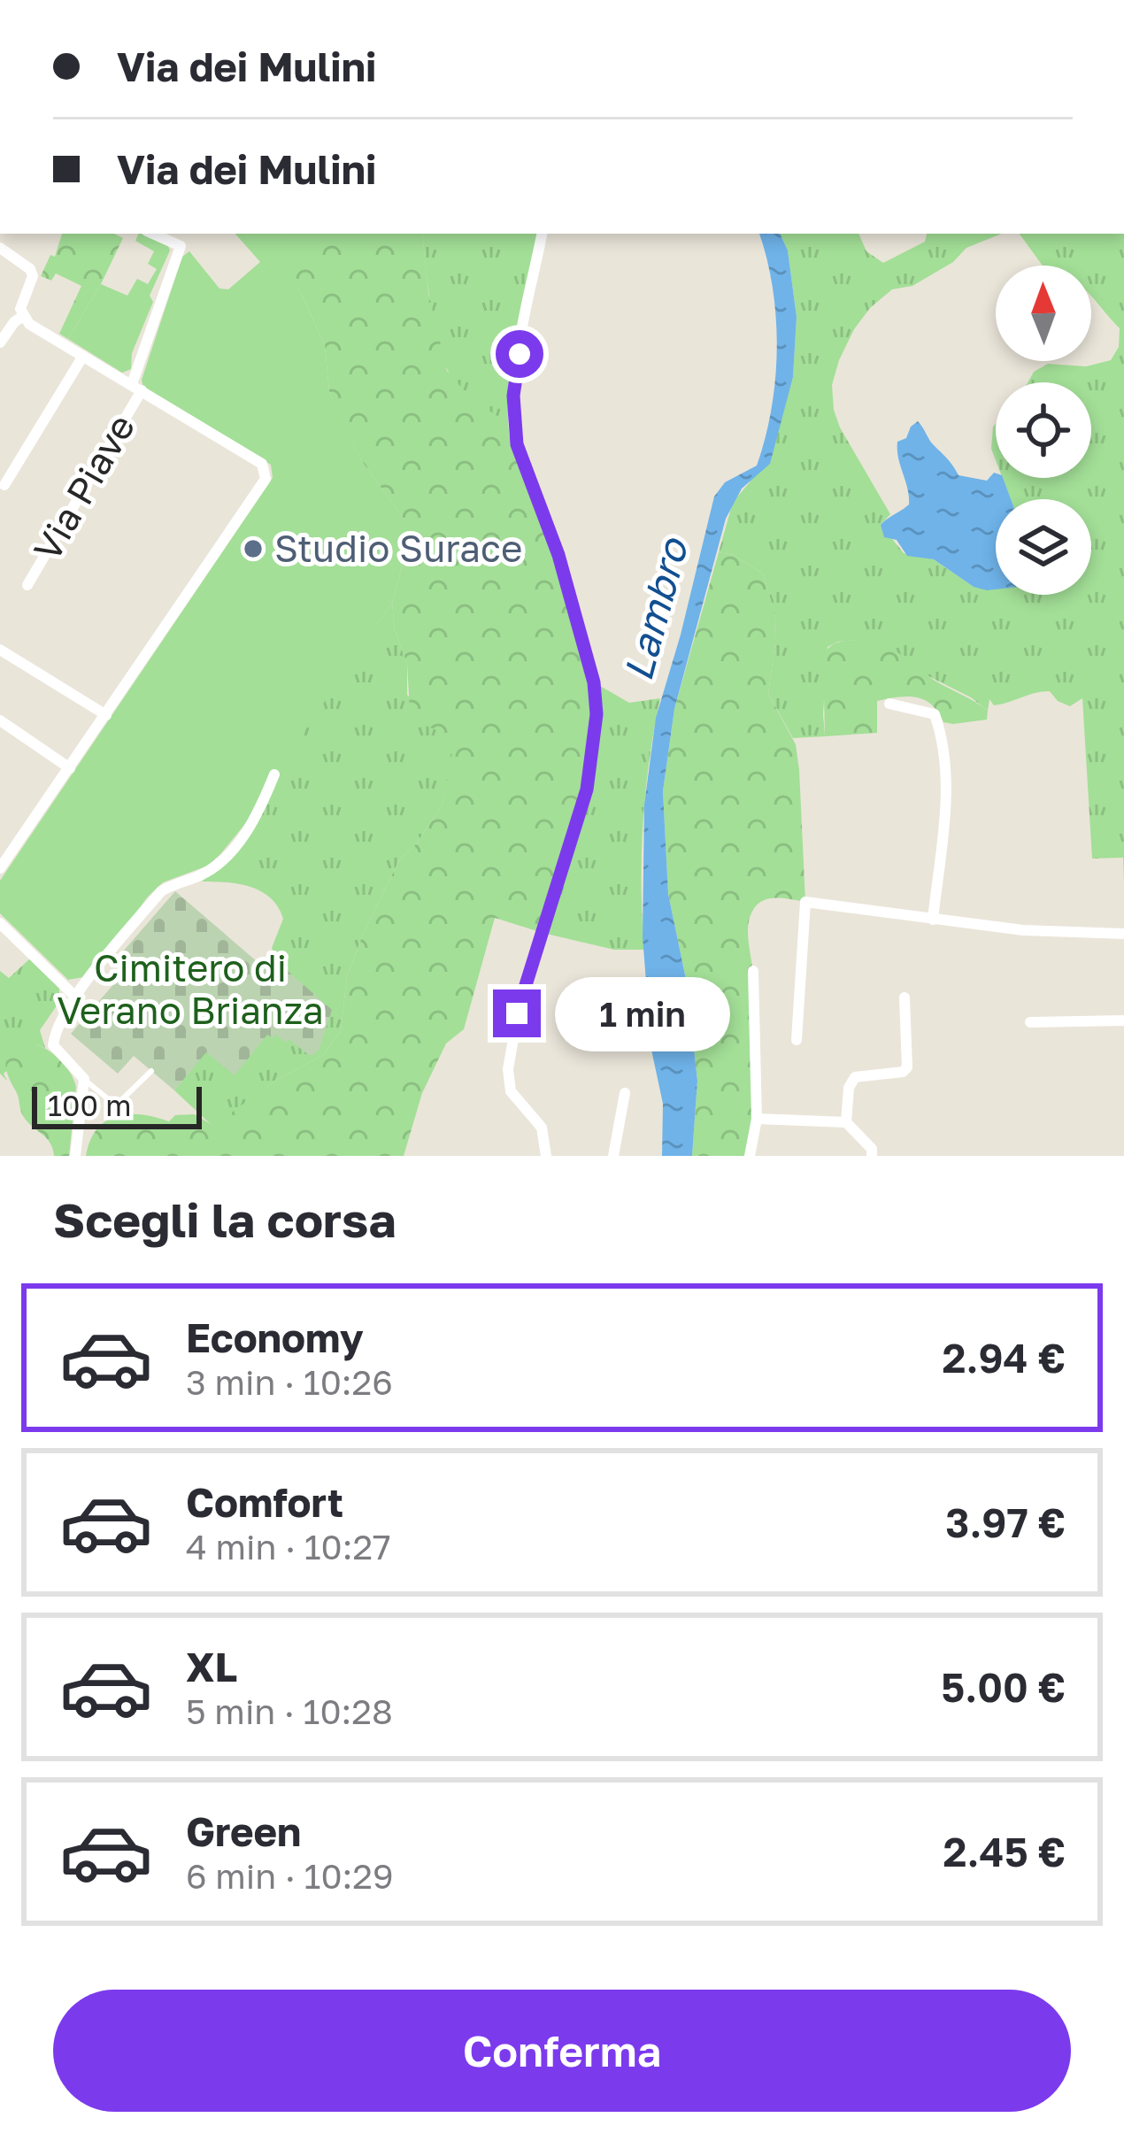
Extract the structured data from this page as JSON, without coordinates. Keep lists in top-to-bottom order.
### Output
{
  "streets": {
    "street": ["Via Piave"]
  },
  "water": ["Lambro"],
  "parks": ["Cimitero di Verano Brianza"],
  "places": ["Studio Surace"],
  "scale_bar": "100 m",
  "north": "top",
  "page": {
    "banner": ["Via dei Mulini", "Via dei Mulini"],
    "bubble": "1 min",
    "scale": "100 m",
    "heading": "Scegli la corsa",
    "list": [
      {
        "name": "Economy",
        "note": "3 min · 10:26",
        "value": "2.94 €"
      },
      {
        "name": "Comfort",
        "note": "4 min · 10:27",
        "value": "3.97 €"
      },
      {
        "name": "XL",
        "note": "5 min · 10:28",
        "value": "5.00 €"
      },
      {
        "name": "Green",
        "note": "6 min · 10:29",
        "value": "2.45 €"
      }
    ],
    "buttons": "Conferma"
  }
}
